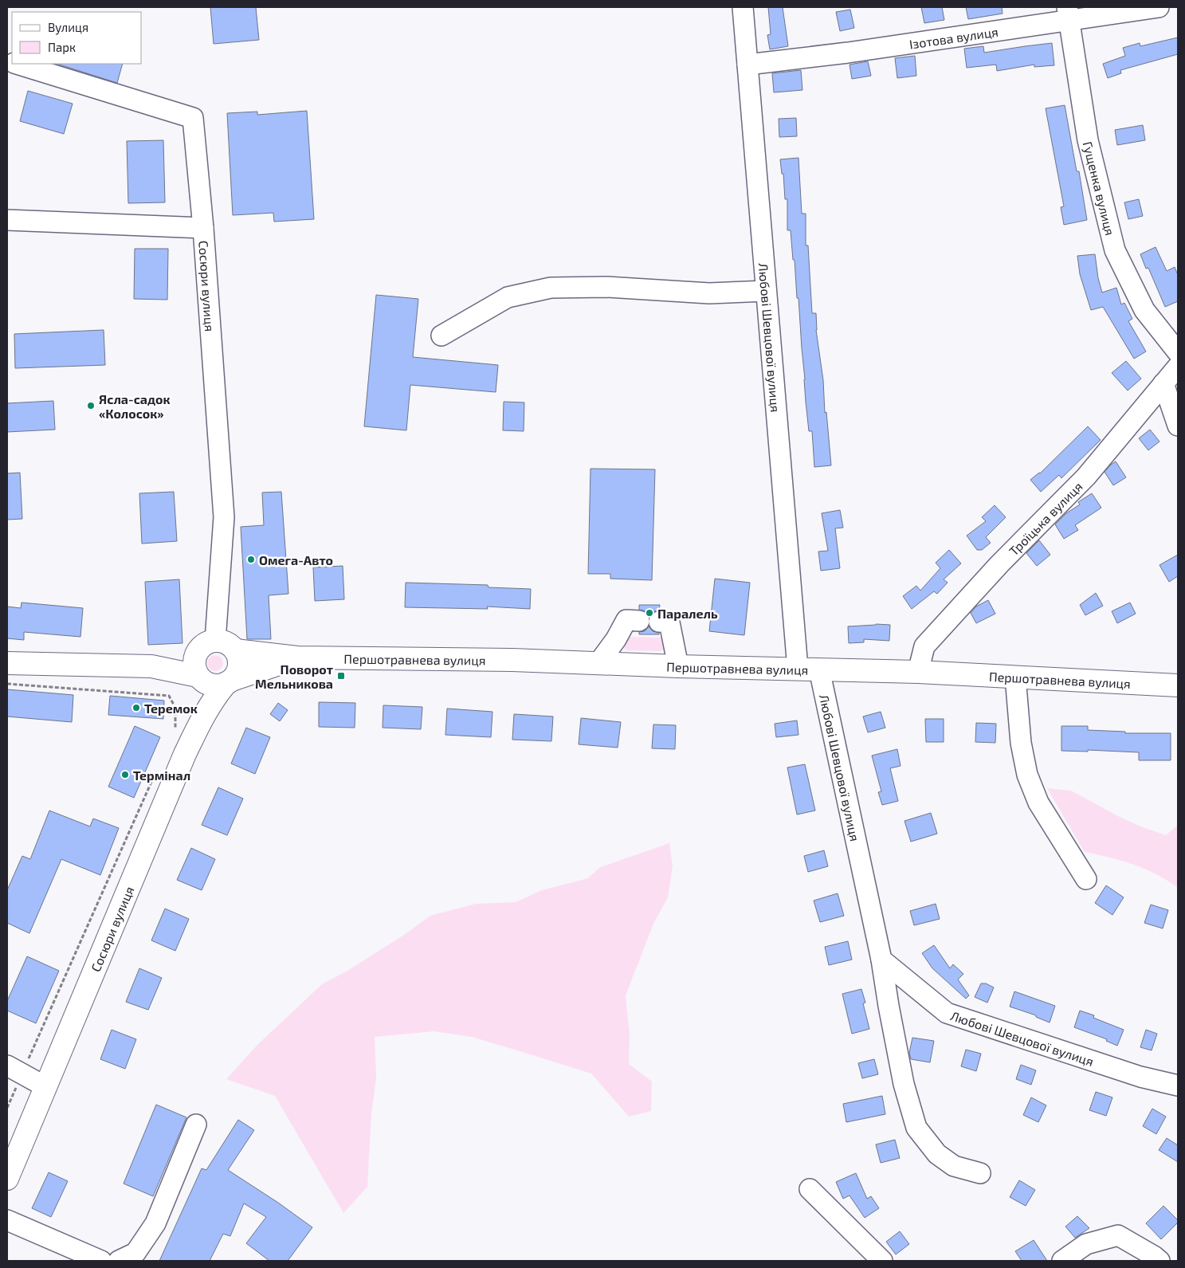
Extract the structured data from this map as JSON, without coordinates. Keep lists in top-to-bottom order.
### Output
{
  "streets": {
    "main road": ["Сосюри вулиця", "Першотравнева вулиця"],
    "street": [
      "Ізотова вулиця",
      "Гущенка вулиця",
      "Любові Шевцової вулиця",
      "Троїцька вулиця"
    ]
  },
  "crossings": [
    ["Ізотова вулиця", "Гущенка вулиця"],
    ["Ізотова вулиця", "Любові Шевцової вулиця"],
    ["Сосюри вулиця", "Першотравнева вулиця"],
    ["Любові Шевцової вулиця", "Першотравнева вулиця"],
    ["Троїцька вулиця", "Першотравнева вулиця"]
  ],
  "places": {
    "other": [
      "Ясла-садок «Колосок»",
      "Омега-Авто",
      "Паралель",
      "Теремок",
      "Термінал"
    ],
    "transit": ["Поворот Мельникова"]
  },
  "legend": ["Вулиця", "Парк"]
}
